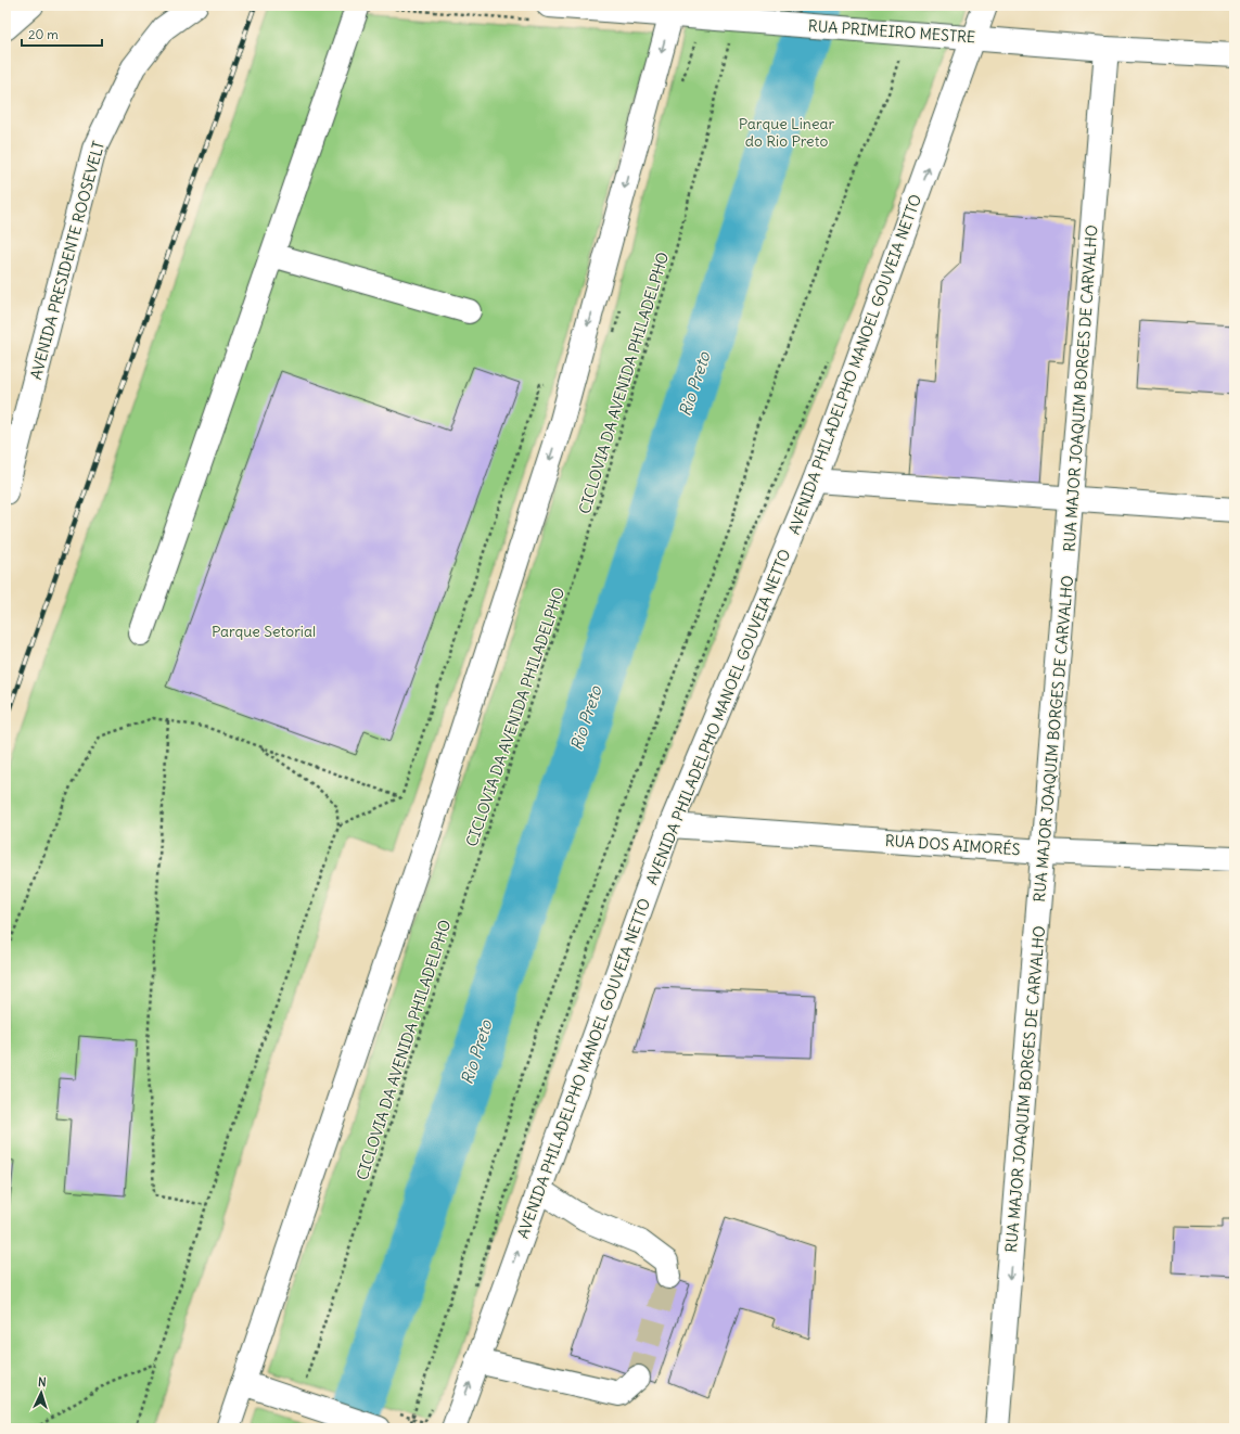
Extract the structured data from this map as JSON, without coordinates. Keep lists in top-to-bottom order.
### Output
{
  "streets": {
    "street": [
      "RUA PRIMEIRO MESTRE",
      "AVENIDA PRESIDENTE ROOSEVELT",
      "AVENIDA PHILADELPHO MANOEL GOUVEIA NETTO",
      "RUA MAJOR JOAQUIM BORGES DE CARVALHO",
      "RUA DOS AIMORÉS"
    ],
    "path": ["CICLOVIA DA AVENIDA PHILADELPHO"]
  },
  "crossings": [
    ["RUA PRIMEIRO MESTRE", "AVENIDA PHILADELPHO MANOEL GOUVEIA NETTO"],
    ["RUA PRIMEIRO MESTRE", "CICLOVIA DA AVENIDA PHILADELPHO"],
    ["RUA PRIMEIRO MESTRE", "RUA MAJOR JOAQUIM BORGES DE CARVALHO"],
    ["AVENIDA PHILADELPHO MANOEL GOUVEIA NETTO", "RUA DOS AIMORÉS"],
    ["RUA MAJOR JOAQUIM BORGES DE CARVALHO", "RUA DOS AIMORÉS"]
  ],
  "one_way": ["AVENIDA PHILADELPHO MANOEL GOUVEIA NETTO", "RUA MAJOR JOAQUIM BORGES DE CARVALHO"],
  "water": ["Rio Preto"],
  "parks": ["Parque Linear do Rio Preto", "Parque Setorial"],
  "scale_bar": "20 m",
  "north": "top"
}
